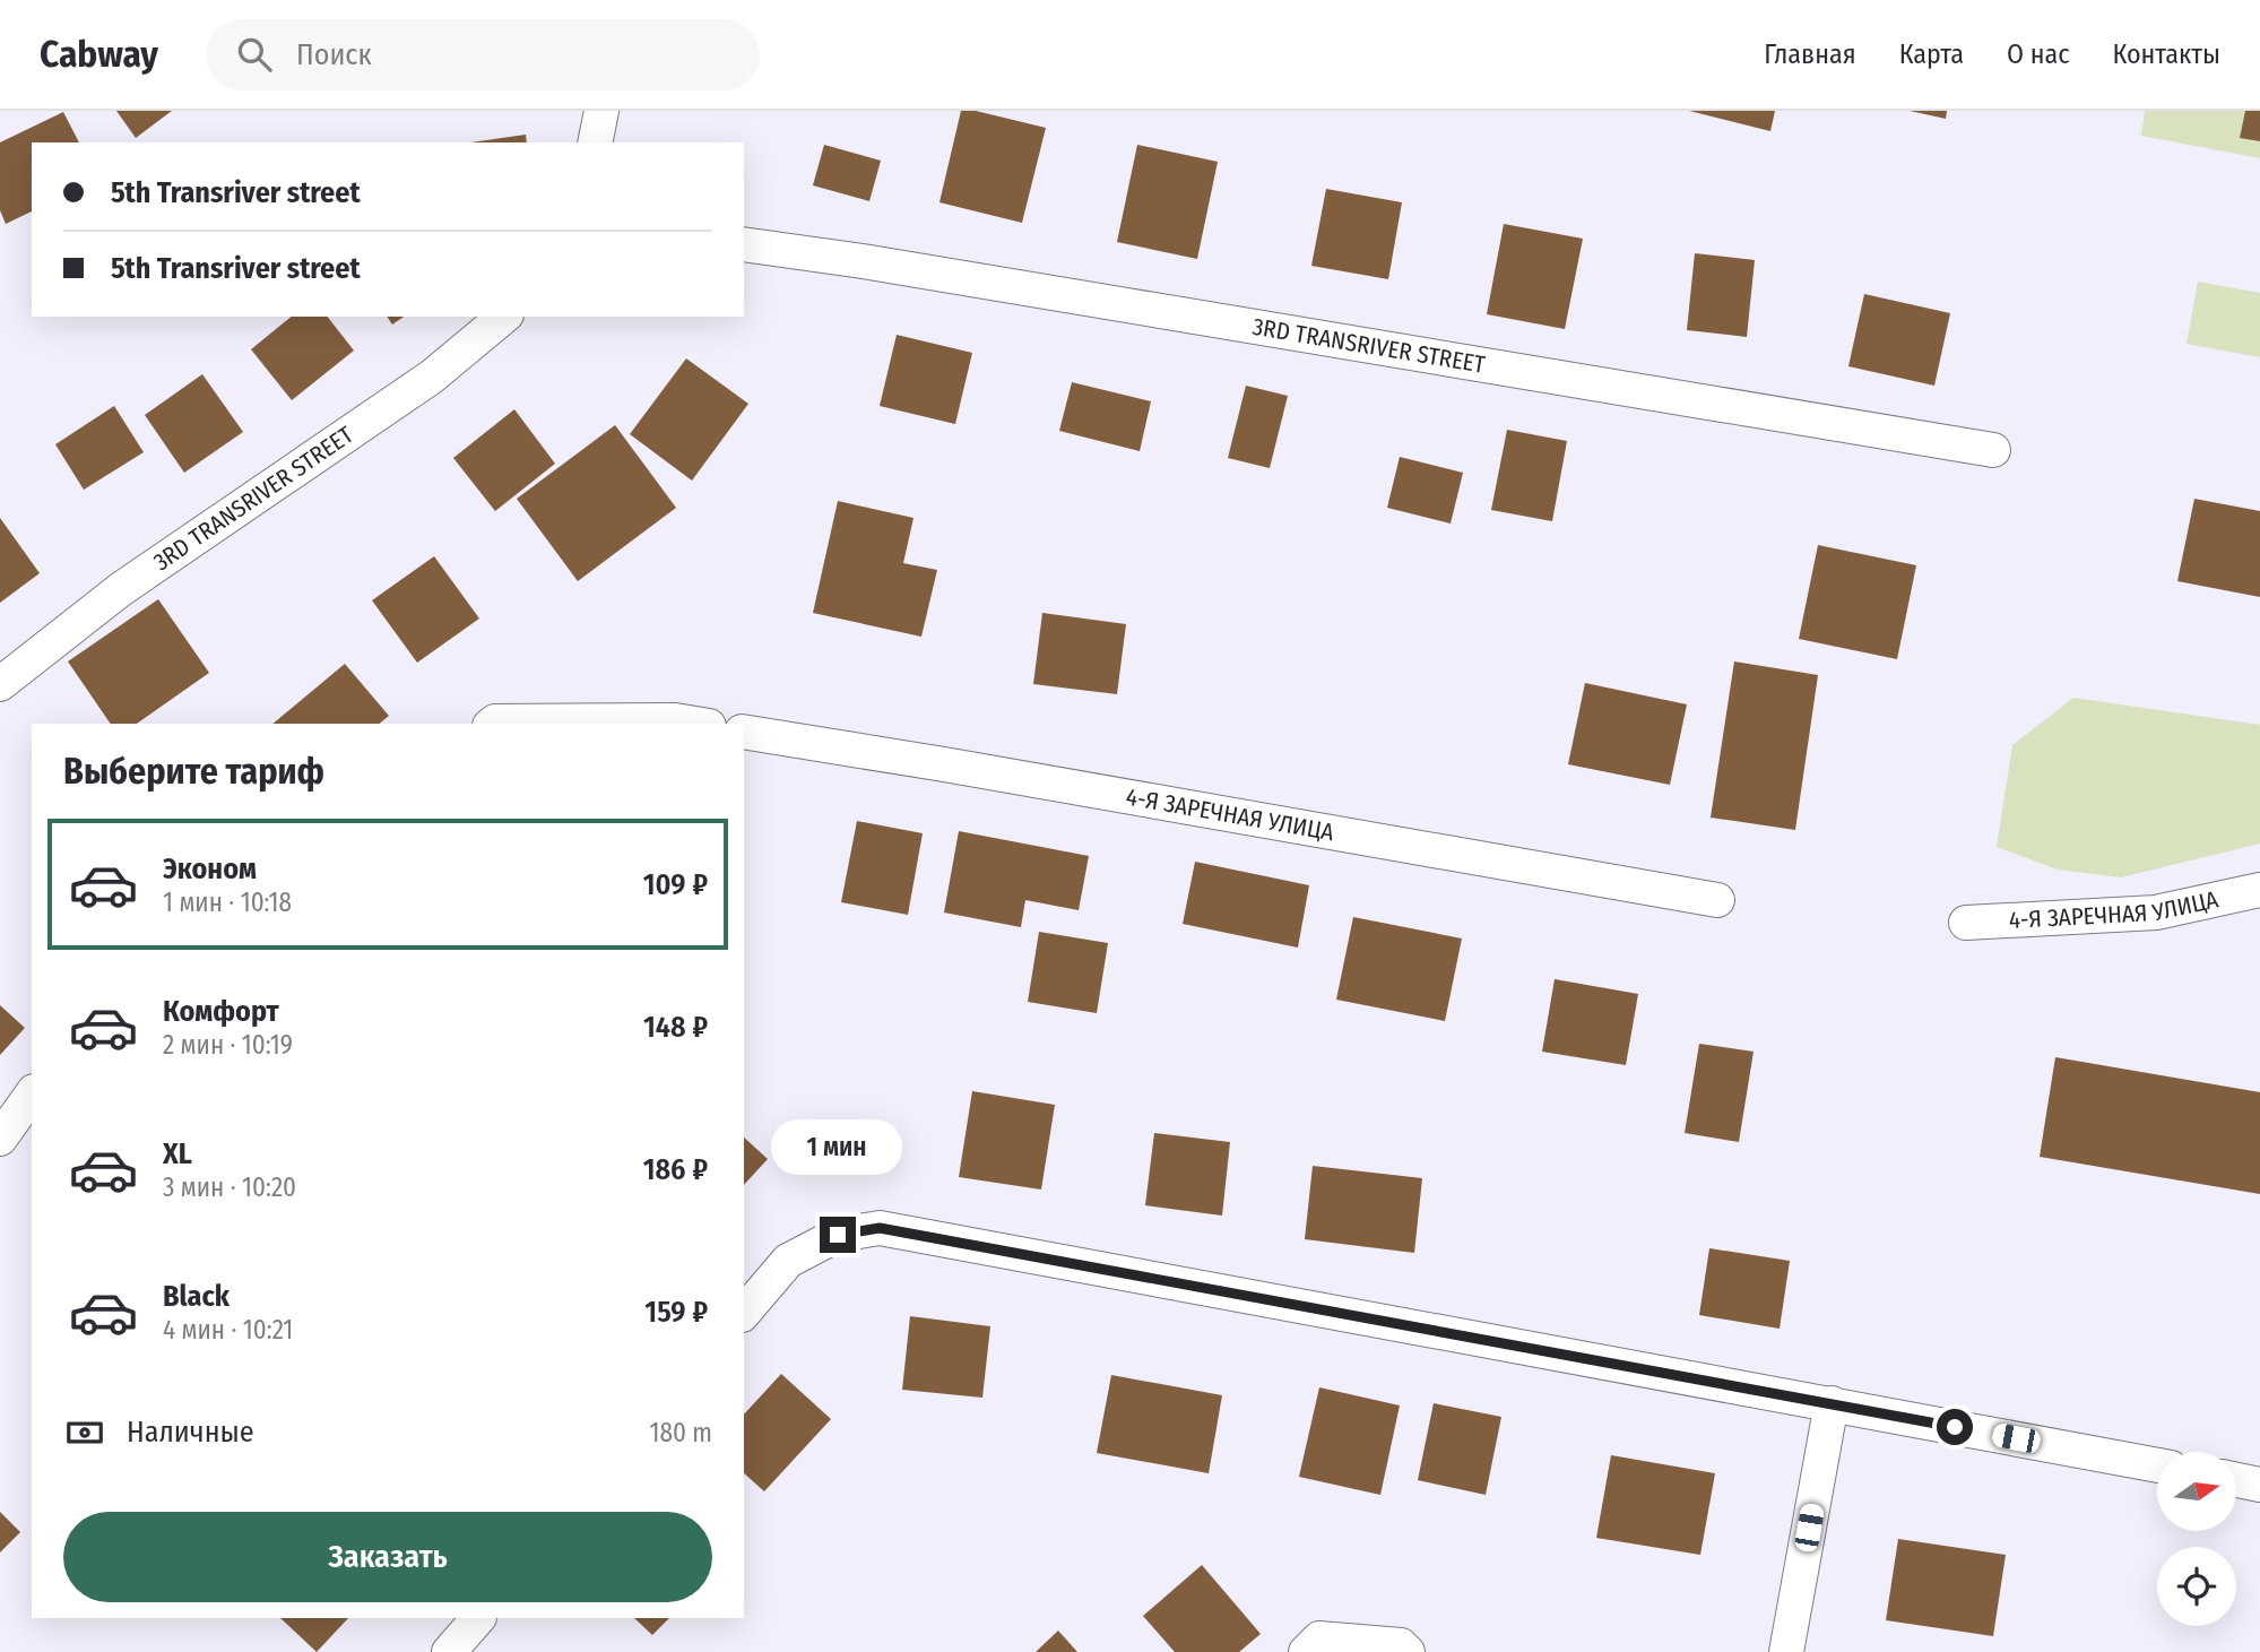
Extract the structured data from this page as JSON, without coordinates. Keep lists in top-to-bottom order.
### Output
{
  "streets": {
    "street": ["3RD TRANSRIVER STREET", "4-Я ЗАРЕЧНАЯ УЛИЦА"]
  },
  "north": "right",
  "page": {
    "header": "Cabway",
    "search": "Поиск",
    "nav": [
      "Главная",
      "Карта",
      "О нас",
      "Контакты"
    ],
    "banner": ["5th Transriver street", "5th Transriver street"],
    "heading": "Выберите тариф",
    "list": [
      {
        "name": "Эконом",
        "note": "1 мин · 10:18",
        "value": "109 ₽"
      },
      {
        "name": "Комфорт",
        "note": "2 мин · 10:19",
        "value": "148 ₽"
      },
      {
        "name": "XL",
        "note": "3 мин · 10:20",
        "value": "186 ₽"
      },
      {
        "name": "Black",
        "note": "4 мин · 10:21",
        "value": "159 ₽"
      }
    ],
    "bubble": "1 мин",
    "pay": ["Наличные", "180 m"],
    "buttons": "Заказать"
  }
}
